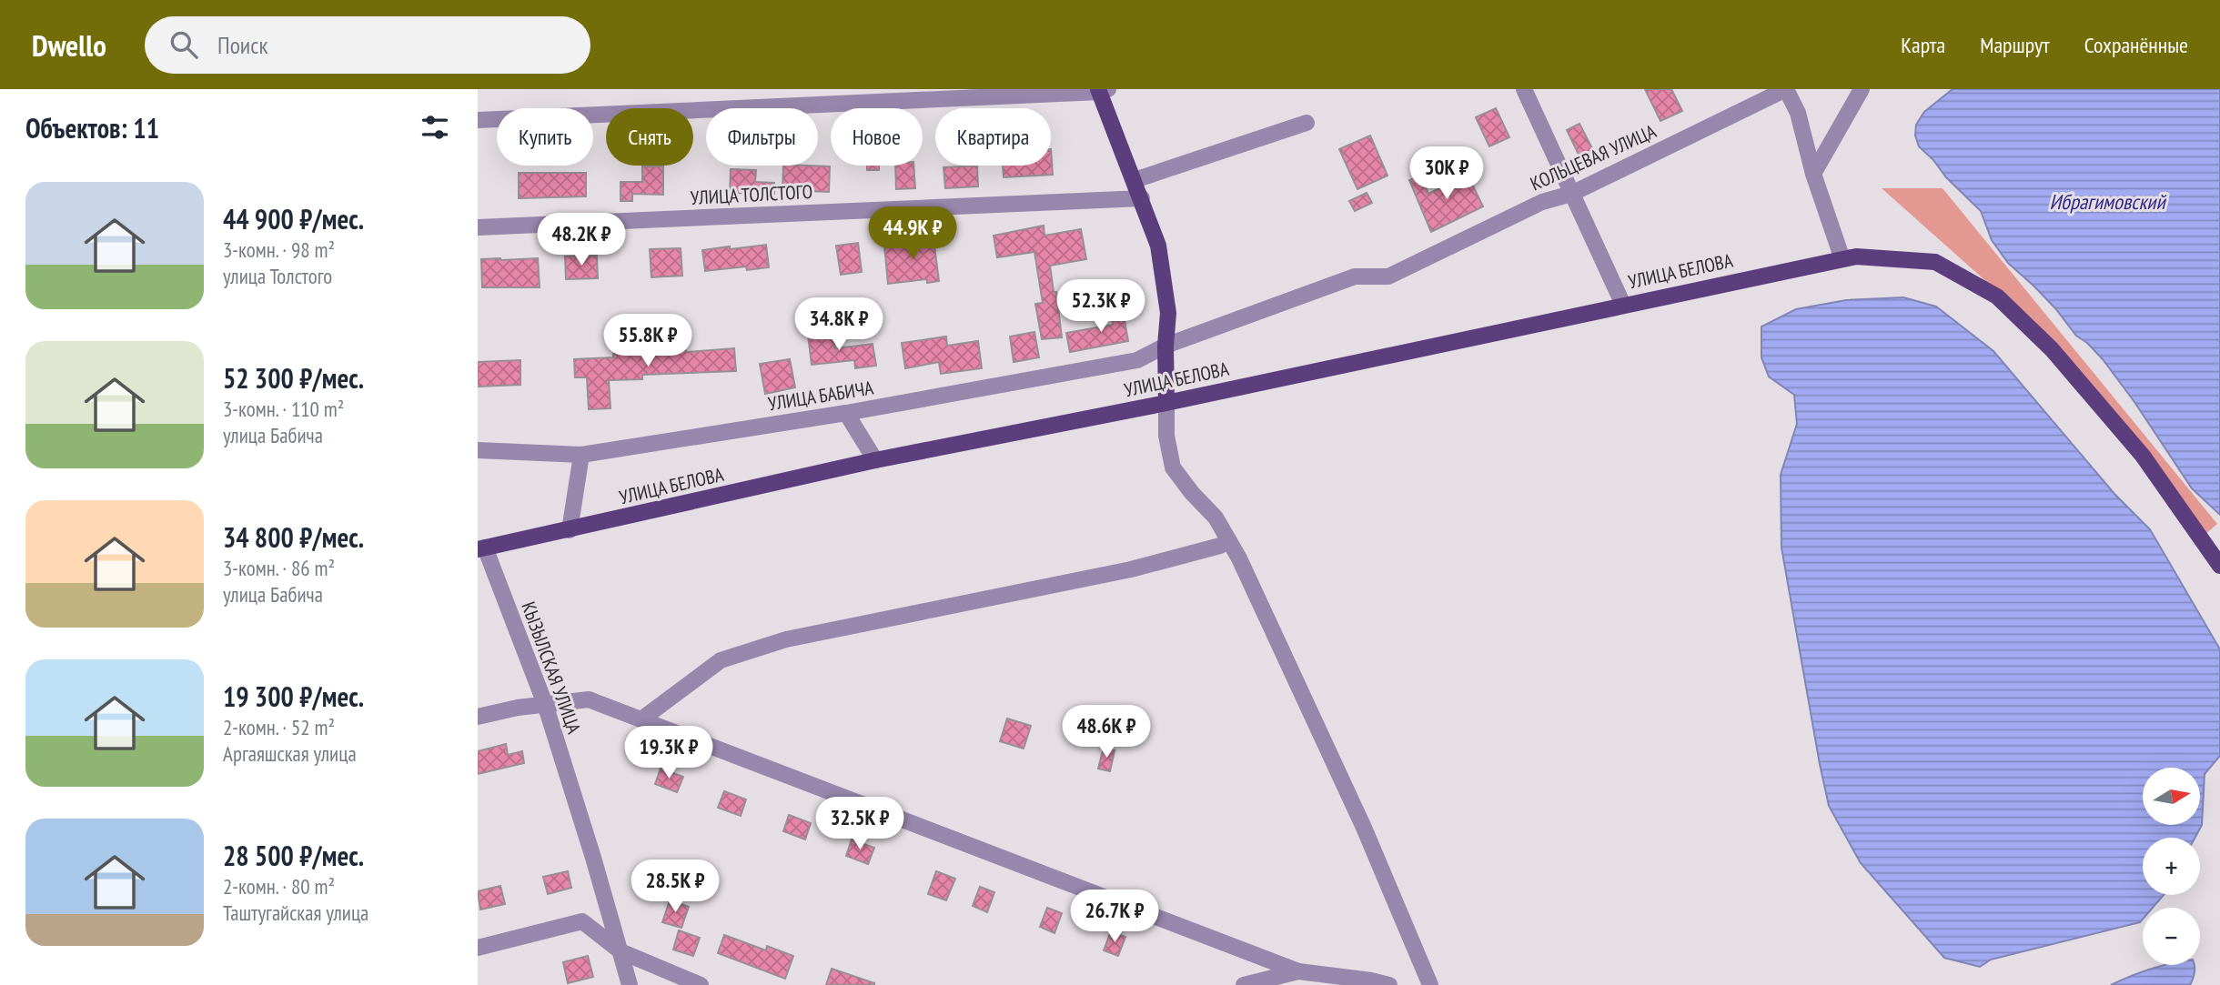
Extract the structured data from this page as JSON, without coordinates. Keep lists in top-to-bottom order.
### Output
{
  "streets": {
    "main road": ["УЛИЦА БЕЛОВА"],
    "street": [
      "КОЛЬЦЕВАЯ УЛИЦА",
      "УЛИЦА ТОЛСТОГО",
      "УЛИЦА БАБИЧА",
      "КЫЗЫЛСКАЯ УЛИЦА"
    ]
  },
  "crossings": [
    ["КОЛЬЦЕВАЯ УЛИЦА", "УЛИЦА БАБИЧА"],
    ["УЛИЦА БЕЛОВА", "КЫЗЫЛСКАЯ УЛИЦА"]
  ],
  "water": ["Ибрагимовский"],
  "north": "right",
  "page": {
    "header": "Dwello",
    "search": "Поиск",
    "nav": ["Карта", "Маршрут", "Сохранённые"],
    "heading": "Объектов: 11",
    "chip": [
      "Купить",
      "Снять",
      "Фильтры",
      "Новое",
      "Квартира"
    ],
    "price": [
      "30K ₽",
      "44.9K ₽",
      "48.2K ₽",
      "52.3K ₽",
      "34.8K ₽",
      "55.8K ₽",
      "48.6K ₽",
      "19.3K ₽",
      "32.5K ₽",
      "28.5K ₽",
      "26.7K ₽"
    ],
    "list": [
      {
        "name": "44 900 ₽/мес.",
        "note": "3-комн. · 98 m² · улица Толстого"
      },
      {
        "name": "52 300 ₽/мес.",
        "note": "3-комн. · 110 m² · улица Бабича"
      },
      {
        "name": "34 800 ₽/мес.",
        "note": "3-комн. · 86 m² · улица Бабича"
      },
      {
        "name": "19 300 ₽/мес.",
        "note": "2-комн. · 52 m² · Аргаяшская улица"
      },
      {
        "name": "28 500 ₽/мес.",
        "note": "2-комн. · 80 m² · Таштугайская улица"
      }
    ],
    "map_buttons": ["+", "−"]
  }
}
